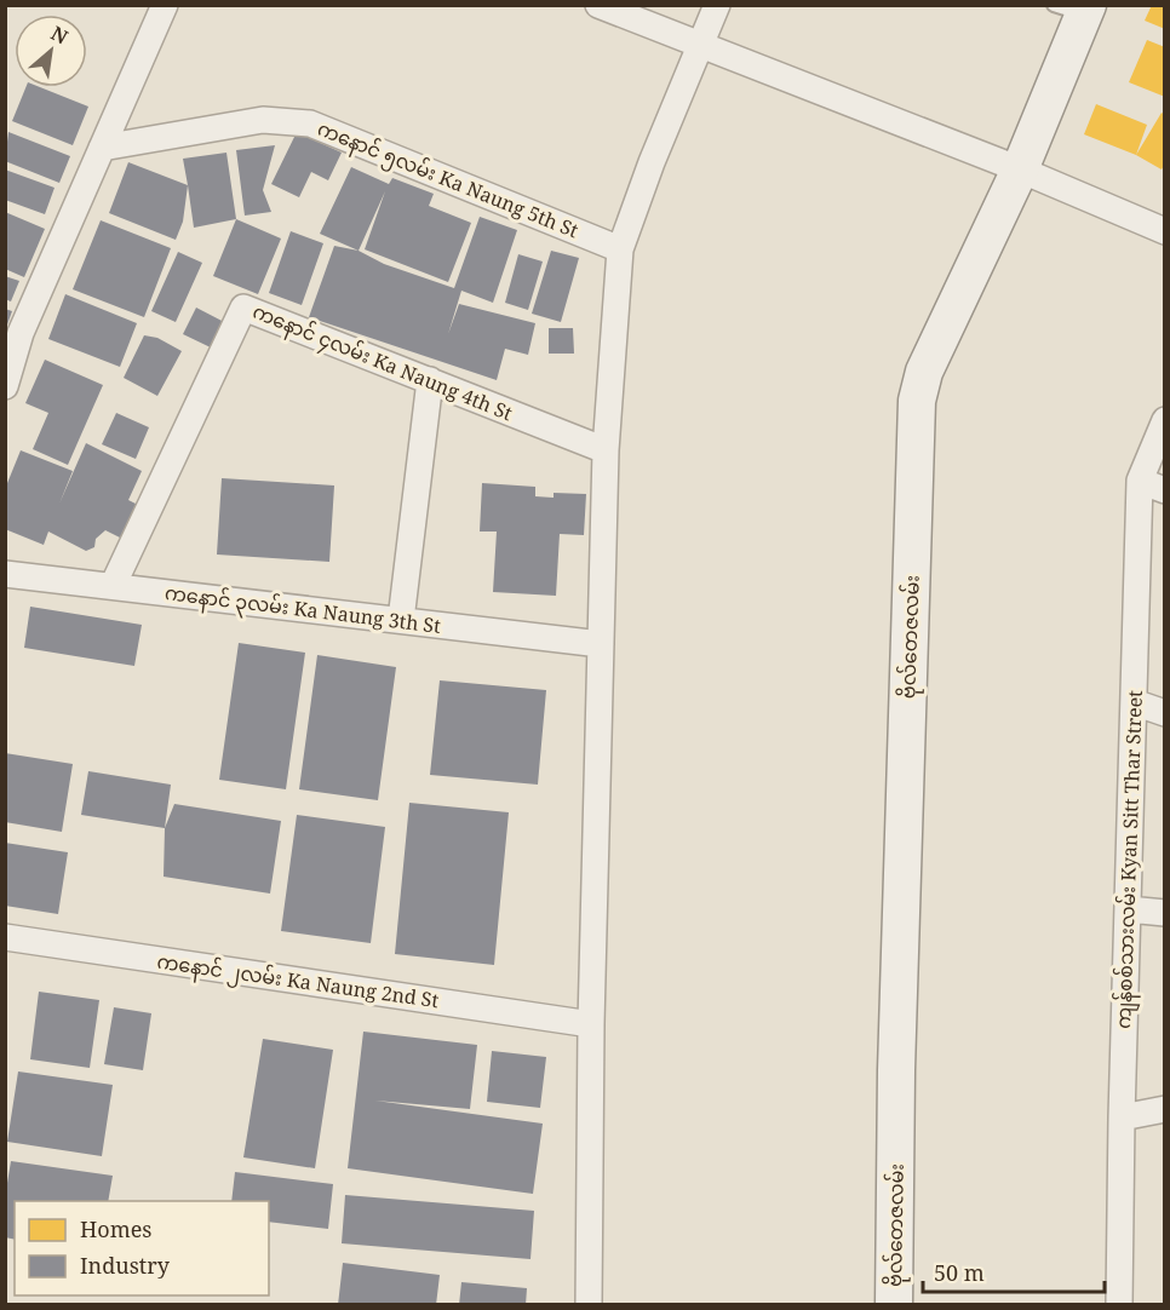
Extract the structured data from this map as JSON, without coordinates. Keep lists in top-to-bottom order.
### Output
{
  "streets": {
    "main road": ["ဗိုလ်တေဇလမ်း"],
    "street": [
      "ကနောင် ၅လမ်း Ka Naung 5th St",
      "ကနောင် ၄လမ်း Ka Naung 4th St",
      "ကနောင် ၃လမ်း Ka Naung 3th St",
      "ကျန်စစ်သားလမ်း Kyan Sitt Thar Street",
      "ကနောင် ၂လမ်း Ka Naung 2nd St"
    ]
  },
  "crossings": [
    ["ကနောင် ၄လမ်း Ka Naung 4th St", "ကနောင် ၃လမ်း Ka Naung 3th St"]
  ],
  "legend": ["Homes", "Industry"],
  "scale_bar": "50 m",
  "north": "top right"
}
